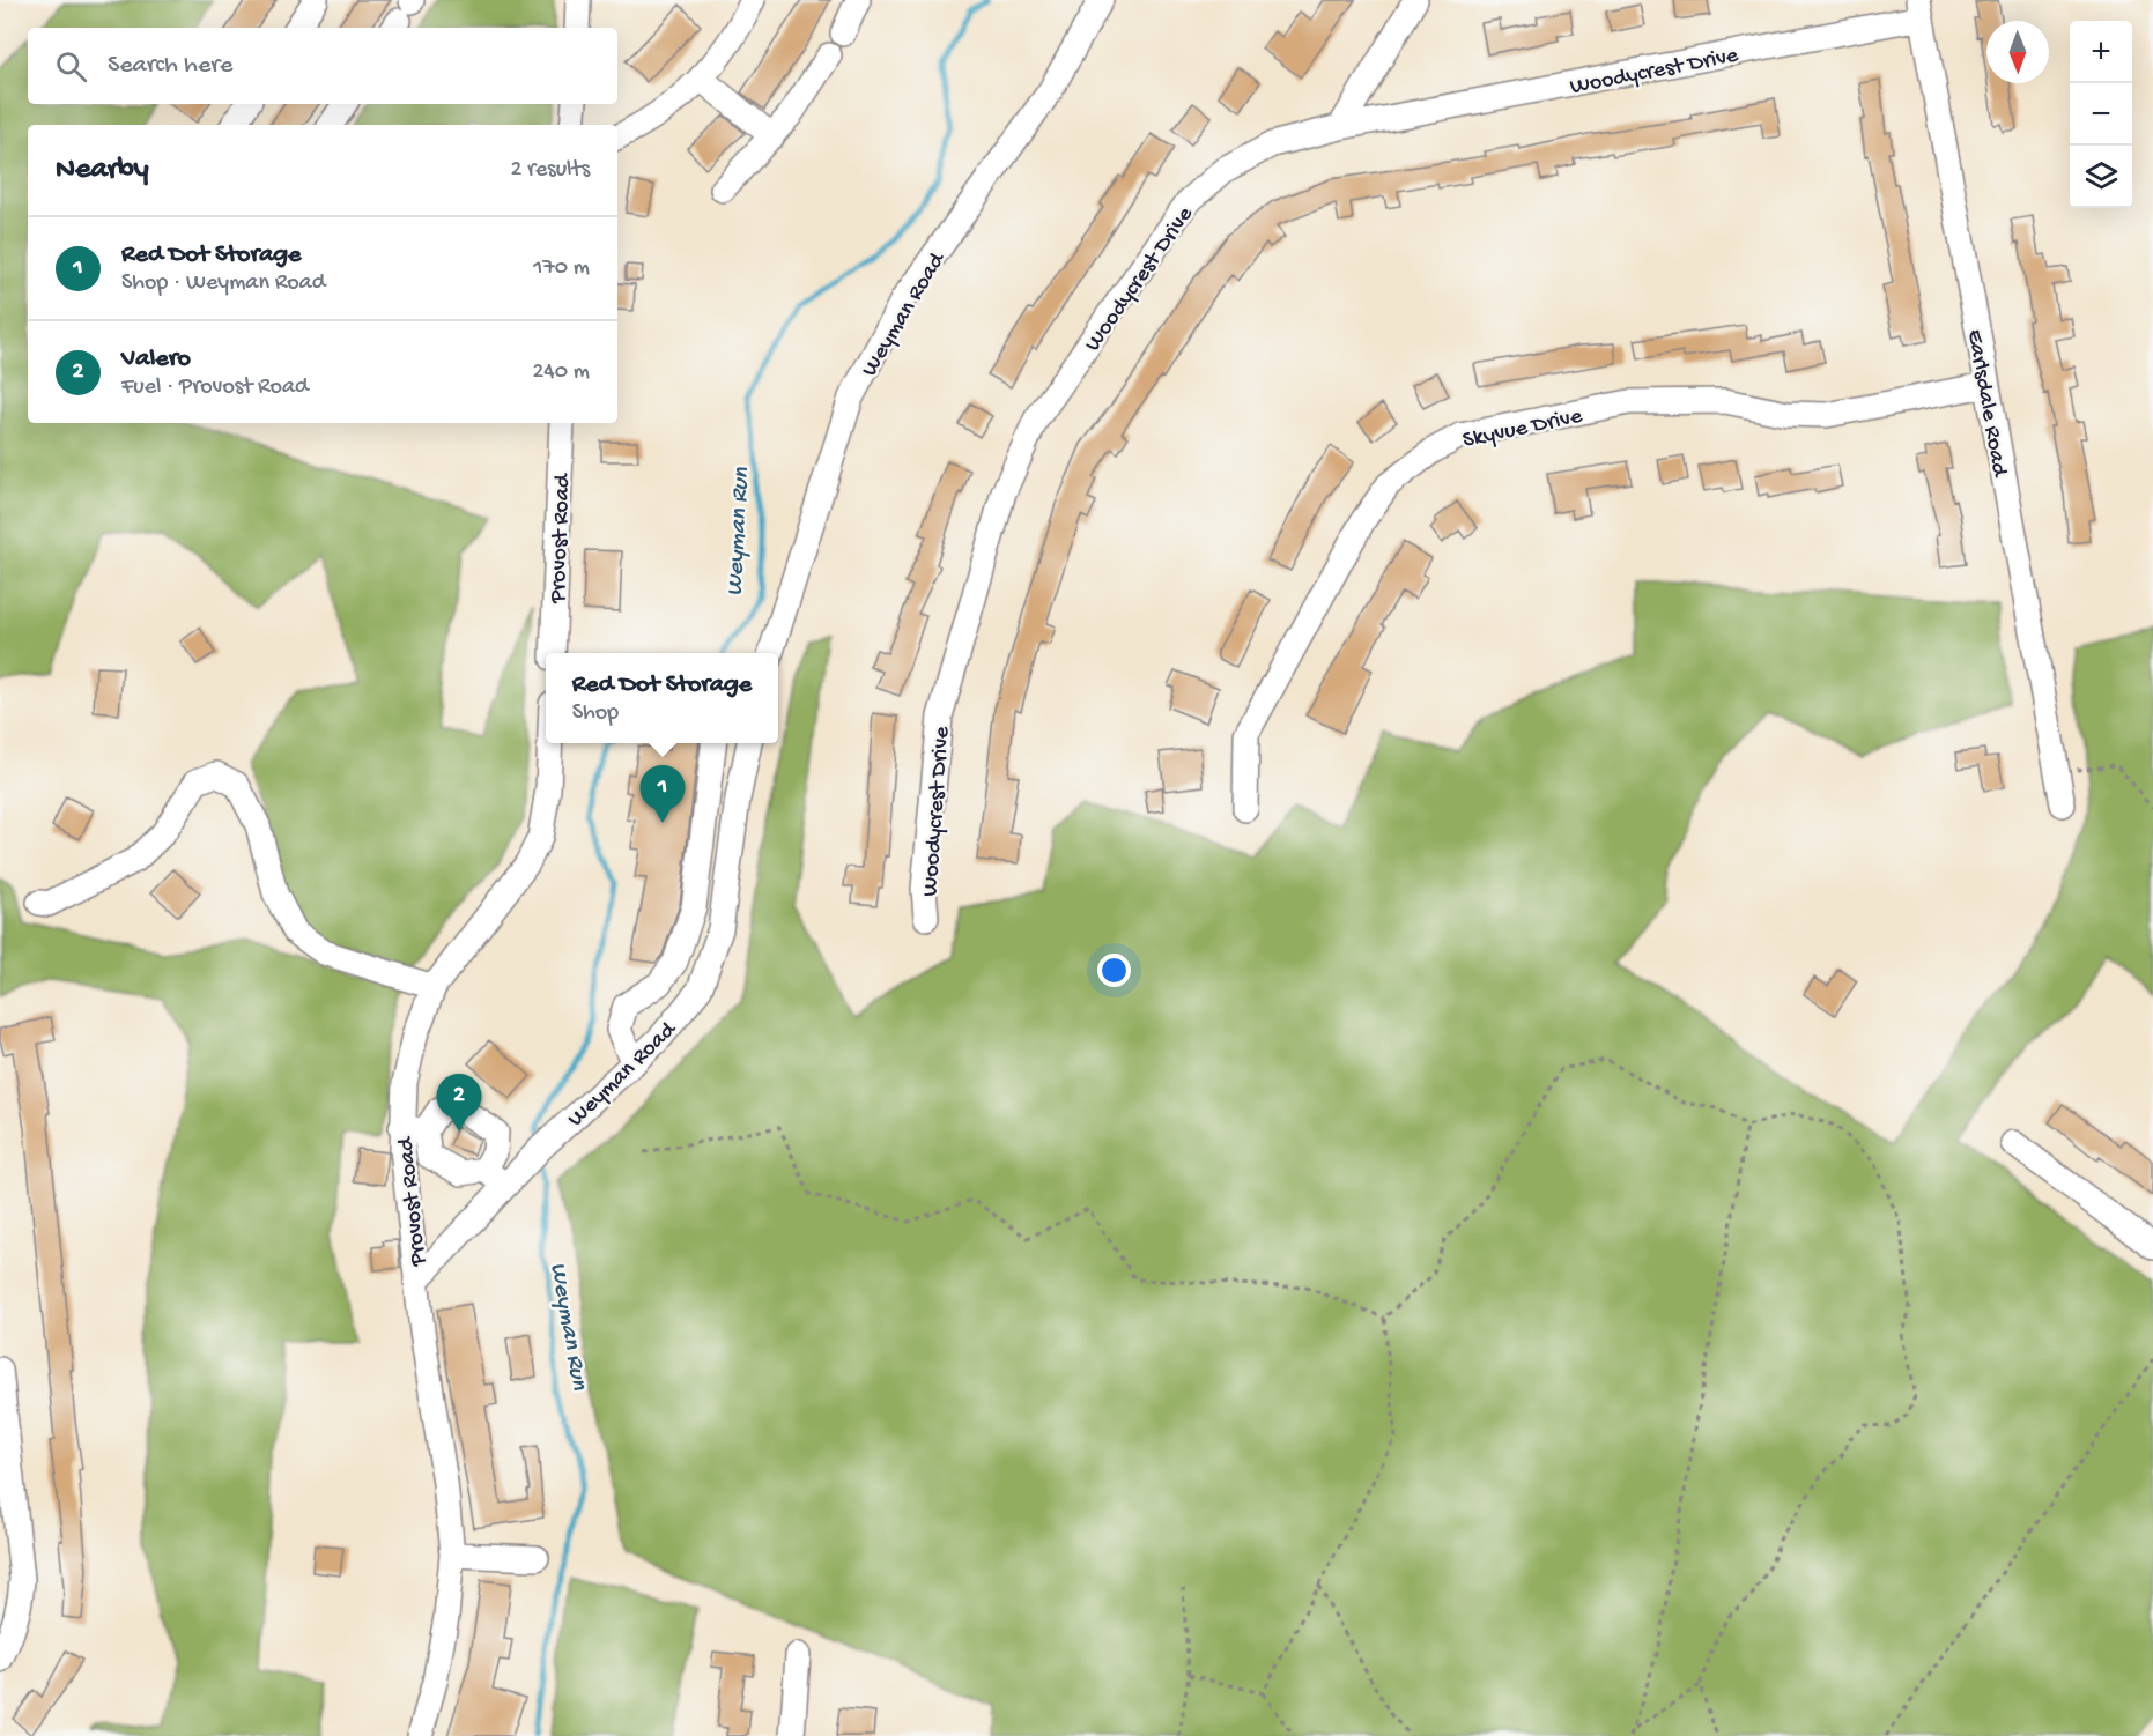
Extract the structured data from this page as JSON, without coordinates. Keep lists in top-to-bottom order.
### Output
{
  "streets": {
    "street": [
      "Woodycrest Drive",
      "Weyman Road",
      "Earlsdale Road",
      "Skyvue Drive",
      "Provost Road"
    ]
  },
  "crossings": [
    ["Woodycrest Drive", "Earlsdale Road"],
    ["Weyman Road", "Provost Road"],
    ["Earlsdale Road", "Skyvue Drive"]
  ],
  "water": ["Weyman Run"],
  "north": "bottom",
  "page": {
    "map_buttons": ["+", "−"],
    "search": "Search here",
    "heading": ["Nearby", "2 results"],
    "list": [
      {
        "mark": "1",
        "name": "Red Dot Storage",
        "note": "Shop · Weyman Road",
        "value": "170 m"
      },
      {
        "mark": "2",
        "name": "Valero",
        "note": "Fuel · Provost Road",
        "value": "240 m"
      }
    ],
    "popup": ["Red Dot Storage", "Shop"],
    "pins": ["1", "2"]
  }
}
